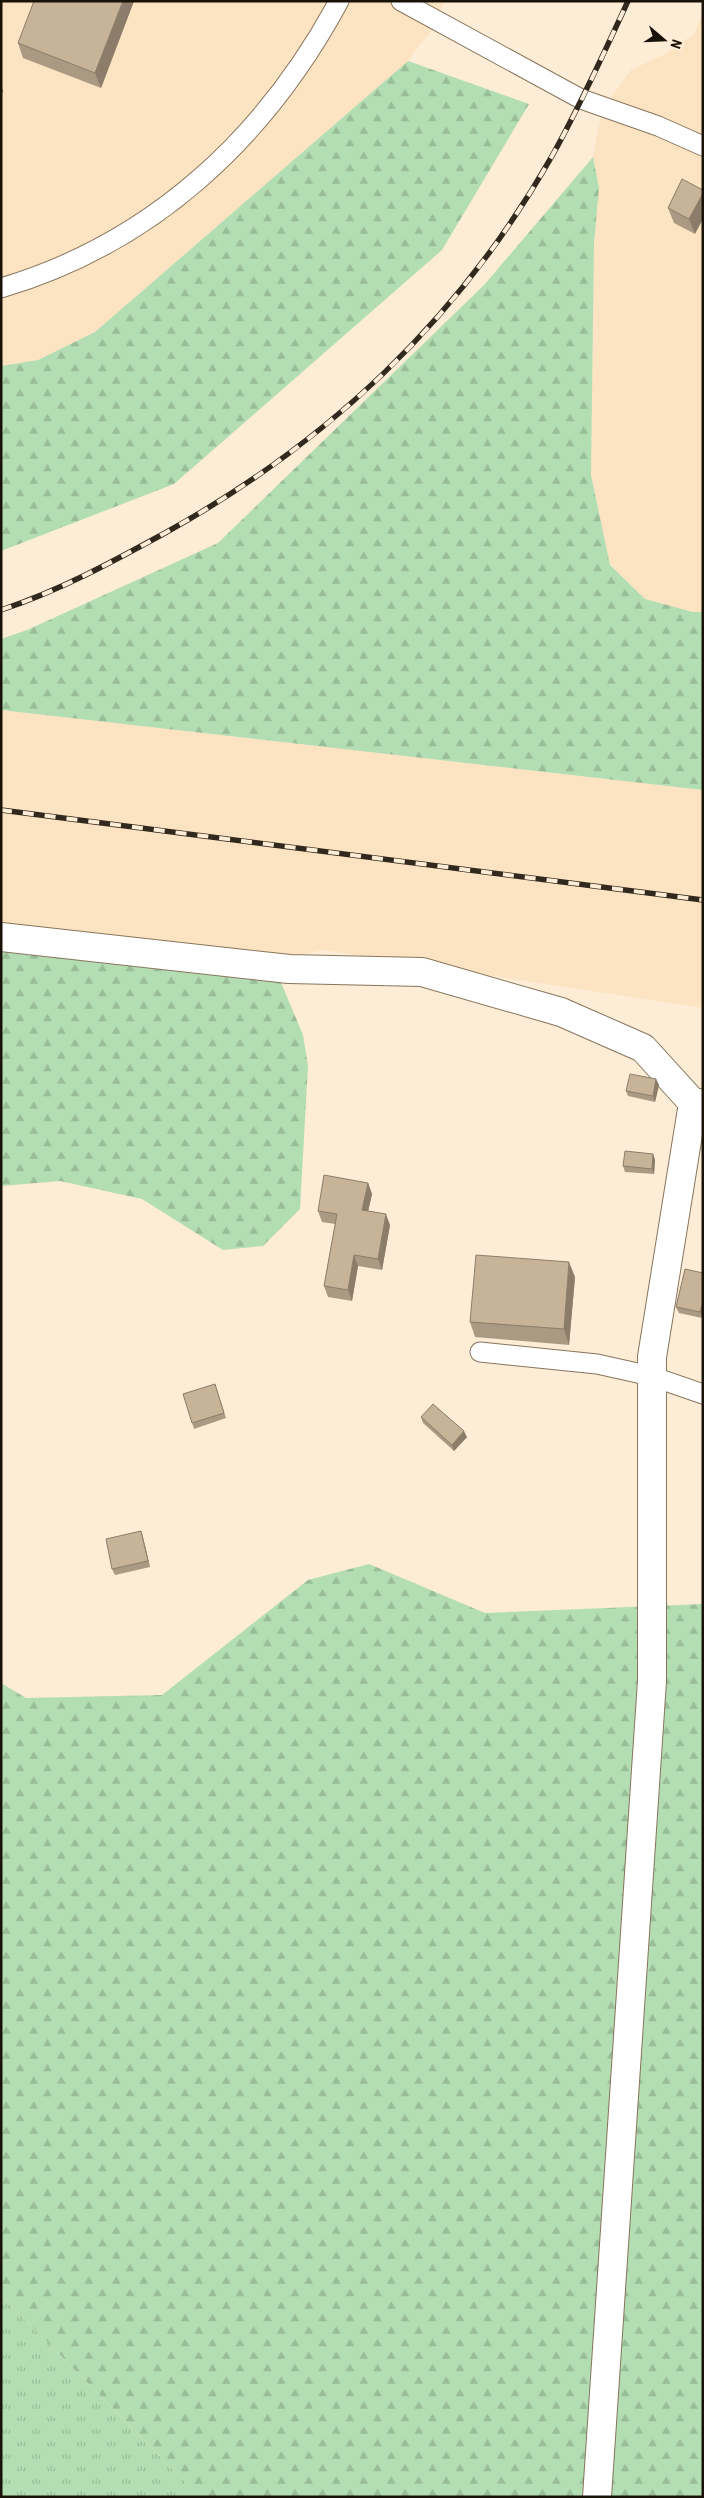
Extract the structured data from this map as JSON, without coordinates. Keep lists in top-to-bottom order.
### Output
{
  "north": "right"
}
